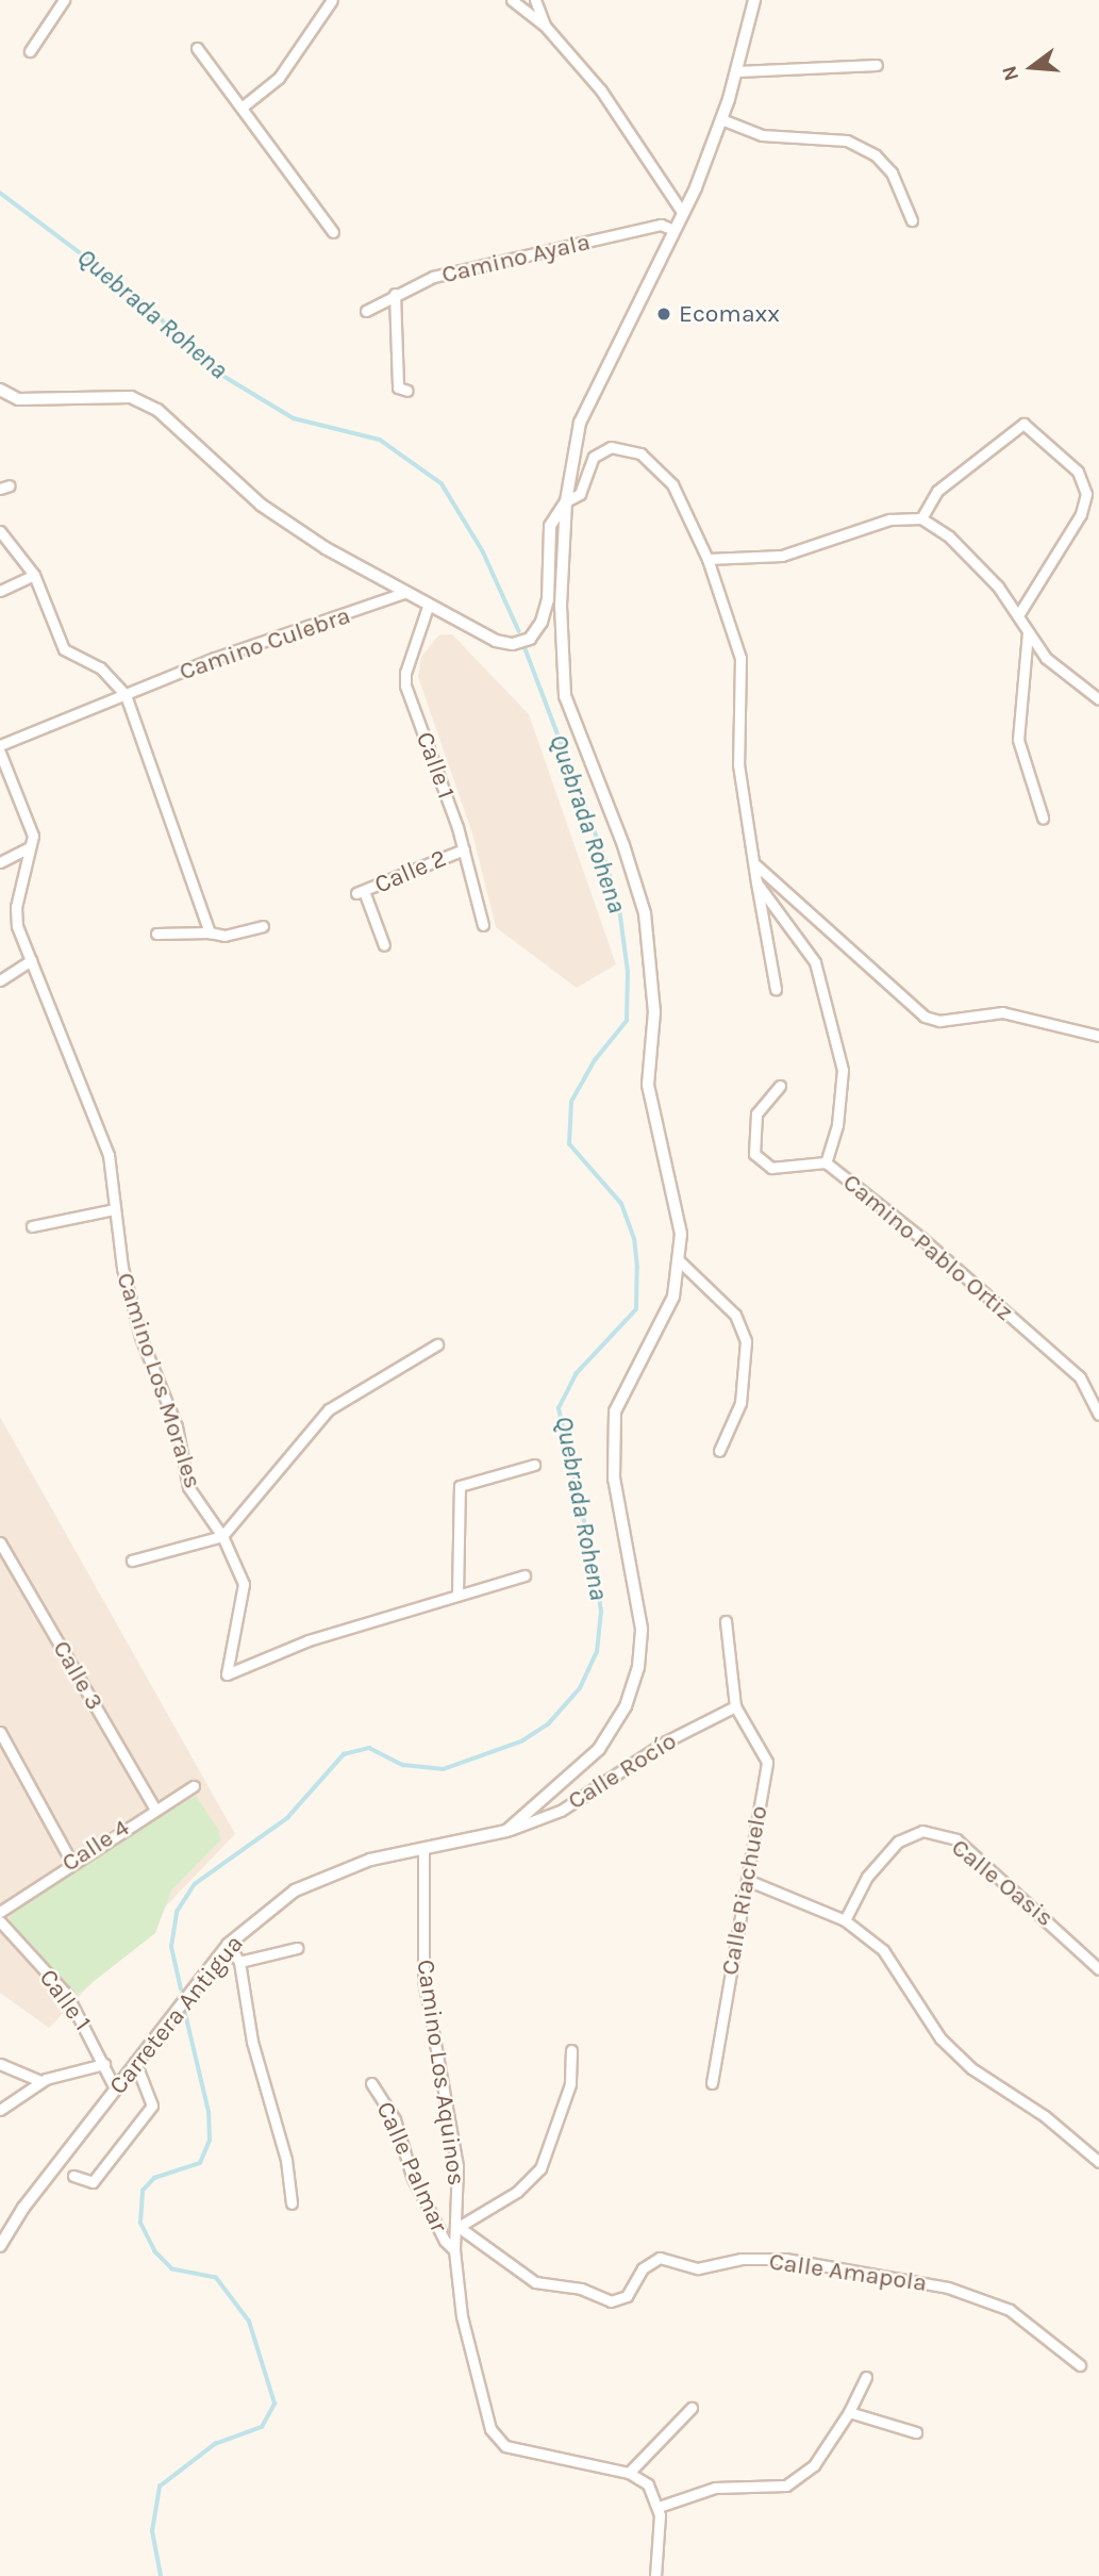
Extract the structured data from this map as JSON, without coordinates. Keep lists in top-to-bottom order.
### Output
{
  "streets": {
    "street": [
      "Camino Ayala",
      "Camino Culebra",
      "Calle 1",
      "Calle 2",
      "Camino Pablo Ortiz",
      "Camino Los Morales",
      "Calle 3",
      "Calle Rocío",
      "Calle 4",
      "Calle Oasis",
      "Calle Riachuelo",
      "Carretera Antigua",
      "Camino Los Aquinos",
      "Calle Palmar",
      "Calle Amapola"
    ]
  },
  "crossings": [
    ["Calle 1", "Calle 2"],
    ["Calle 1", "Carretera Antigua"],
    ["Calle 3", "Calle 4"],
    ["Calle Rocío", "Calle Riachuelo"],
    ["Calle Rocío", "Carretera Antigua"],
    ["Carretera Antigua", "Camino Los Aquinos"],
    ["Camino Los Aquinos", "Calle Palmar"],
    ["Camino Los Aquinos", "Calle Amapola"]
  ],
  "water": ["Quebrada Rohena"],
  "places": ["Ecomaxx"],
  "north": "left"
}
